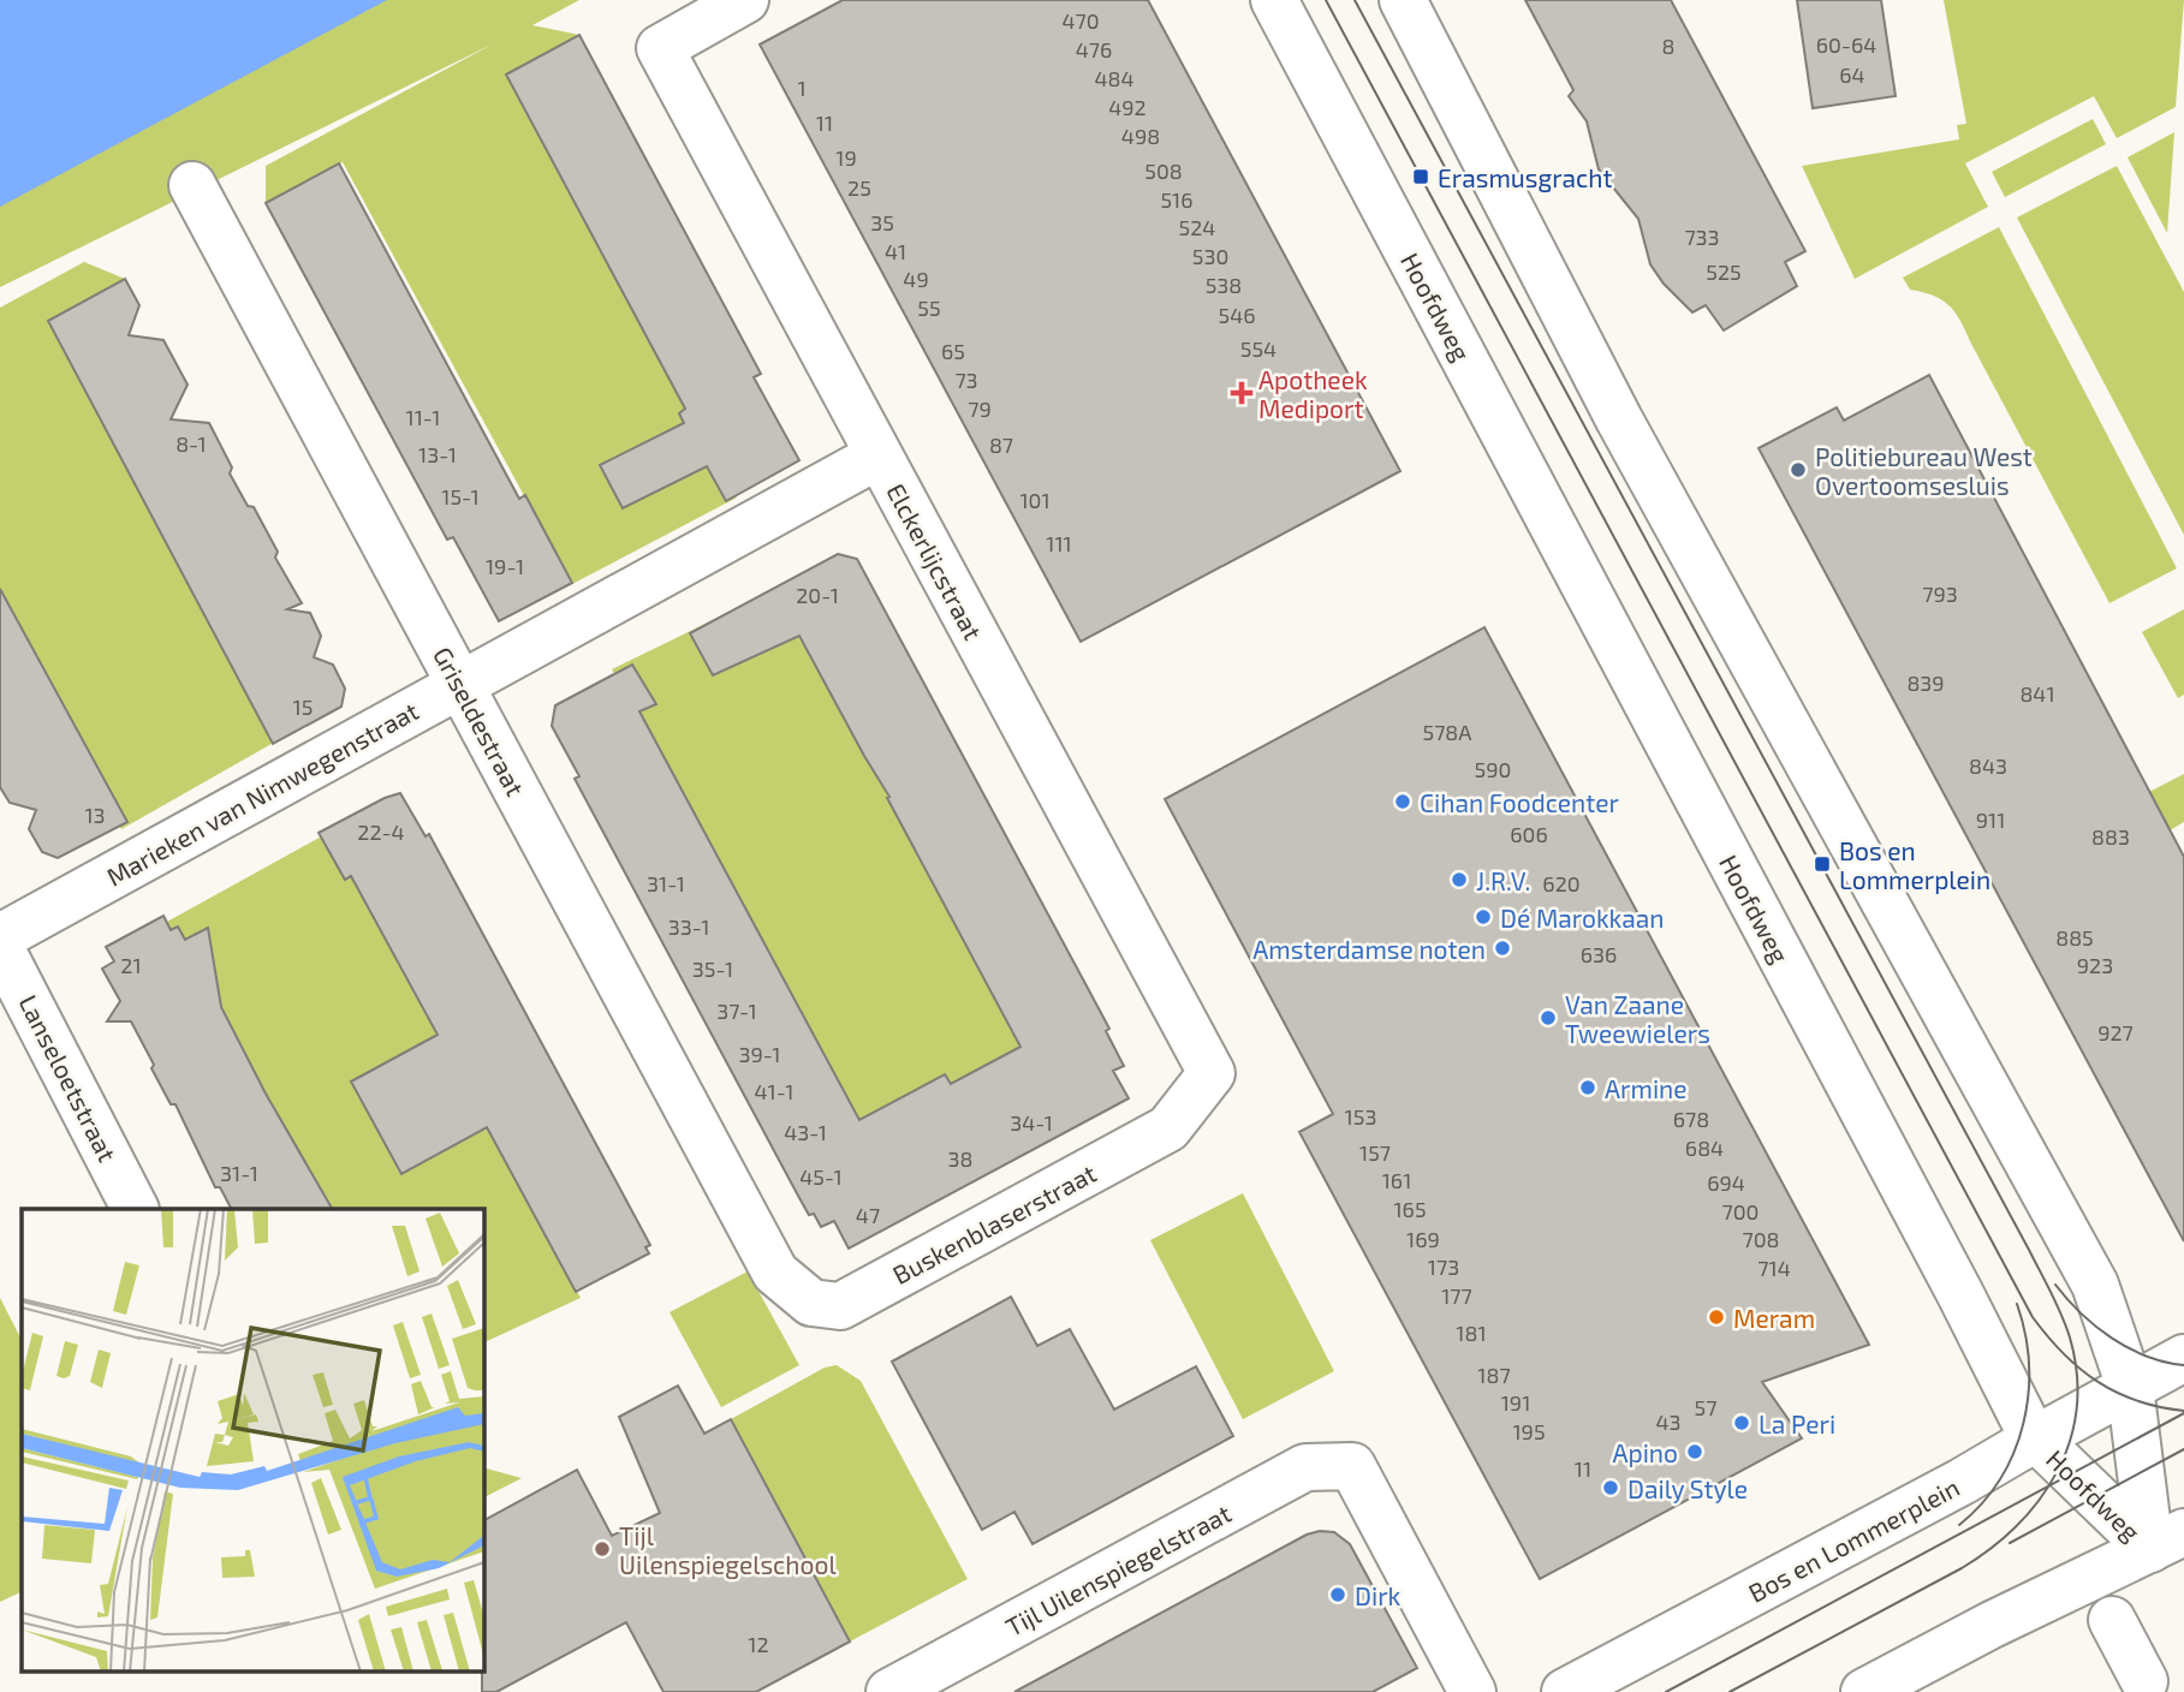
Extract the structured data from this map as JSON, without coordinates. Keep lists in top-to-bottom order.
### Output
{
  "streets": {
    "street": [
      "Hoofdweg",
      "Elckerlijcstraat",
      "Griseldestraat",
      "Marieken van Nimwegenstraat",
      "Lanseloetstraat",
      "Buskenblaserstraat",
      "Bos en Lommerplein",
      "Tijl Uilenspiegelstraat"
    ]
  },
  "crossings": [
    ["Hoofdweg", "Bos en Lommerplein"],
    ["Elckerlijcstraat", "Marieken van Nimwegenstraat"],
    ["Elckerlijcstraat", "Buskenblaserstraat"],
    ["Griseldestraat", "Marieken van Nimwegenstraat"],
    ["Griseldestraat", "Buskenblaserstraat"]
  ],
  "places": {
    "transit": ["Erasmusgracht", "Bos en Lommerplein"],
    "health": ["Apotheek Mediport"],
    "other": [
      "Politiebureau West Overtoomsesluis",
      "Cihan Foodcenter",
      "J.R.V.",
      "Dé Marokkaan",
      "Amsterdamse noten",
      "Van Zaane Tweewielers",
      "Armine",
      "Meram",
      "La Peri",
      "Apino",
      "Daily Style",
      "Tijl Uilenspiegelschool",
      "Dirk"
    ]
  },
  "house_numbers": [
    "470",
    "60-64",
    "8",
    "476",
    "64",
    "484",
    "1",
    "492",
    "11",
    "498",
    "19",
    "508",
    "25",
    "516",
    "35",
    "524",
    "733",
    "41",
    "530",
    "525",
    "49",
    "538",
    "55",
    "546",
    "554",
    "65",
    "73",
    "79",
    "11-1",
    "8-1",
    "87",
    "13-1",
    "15-1",
    "101",
    "111",
    "19-1",
    "793",
    "20-1",
    "839",
    "841",
    "15",
    "578A",
    "843",
    "590",
    "13",
    "911",
    "22-4",
    "606",
    "883",
    "31-1",
    "620",
    "33-1",
    "885",
    "636",
    "21",
    "923",
    "35-1",
    "37-1",
    "927",
    "39-1",
    "41-1",
    "153",
    "678",
    "34-1",
    "43-1",
    "684",
    "157",
    "38",
    "31-1",
    "45-1",
    "161",
    "694",
    "165",
    "700",
    "47",
    "169",
    "708",
    "173",
    "714",
    "177",
    "181",
    "187",
    "191",
    "57",
    "43",
    "195",
    "11",
    "12"
  ]
}
